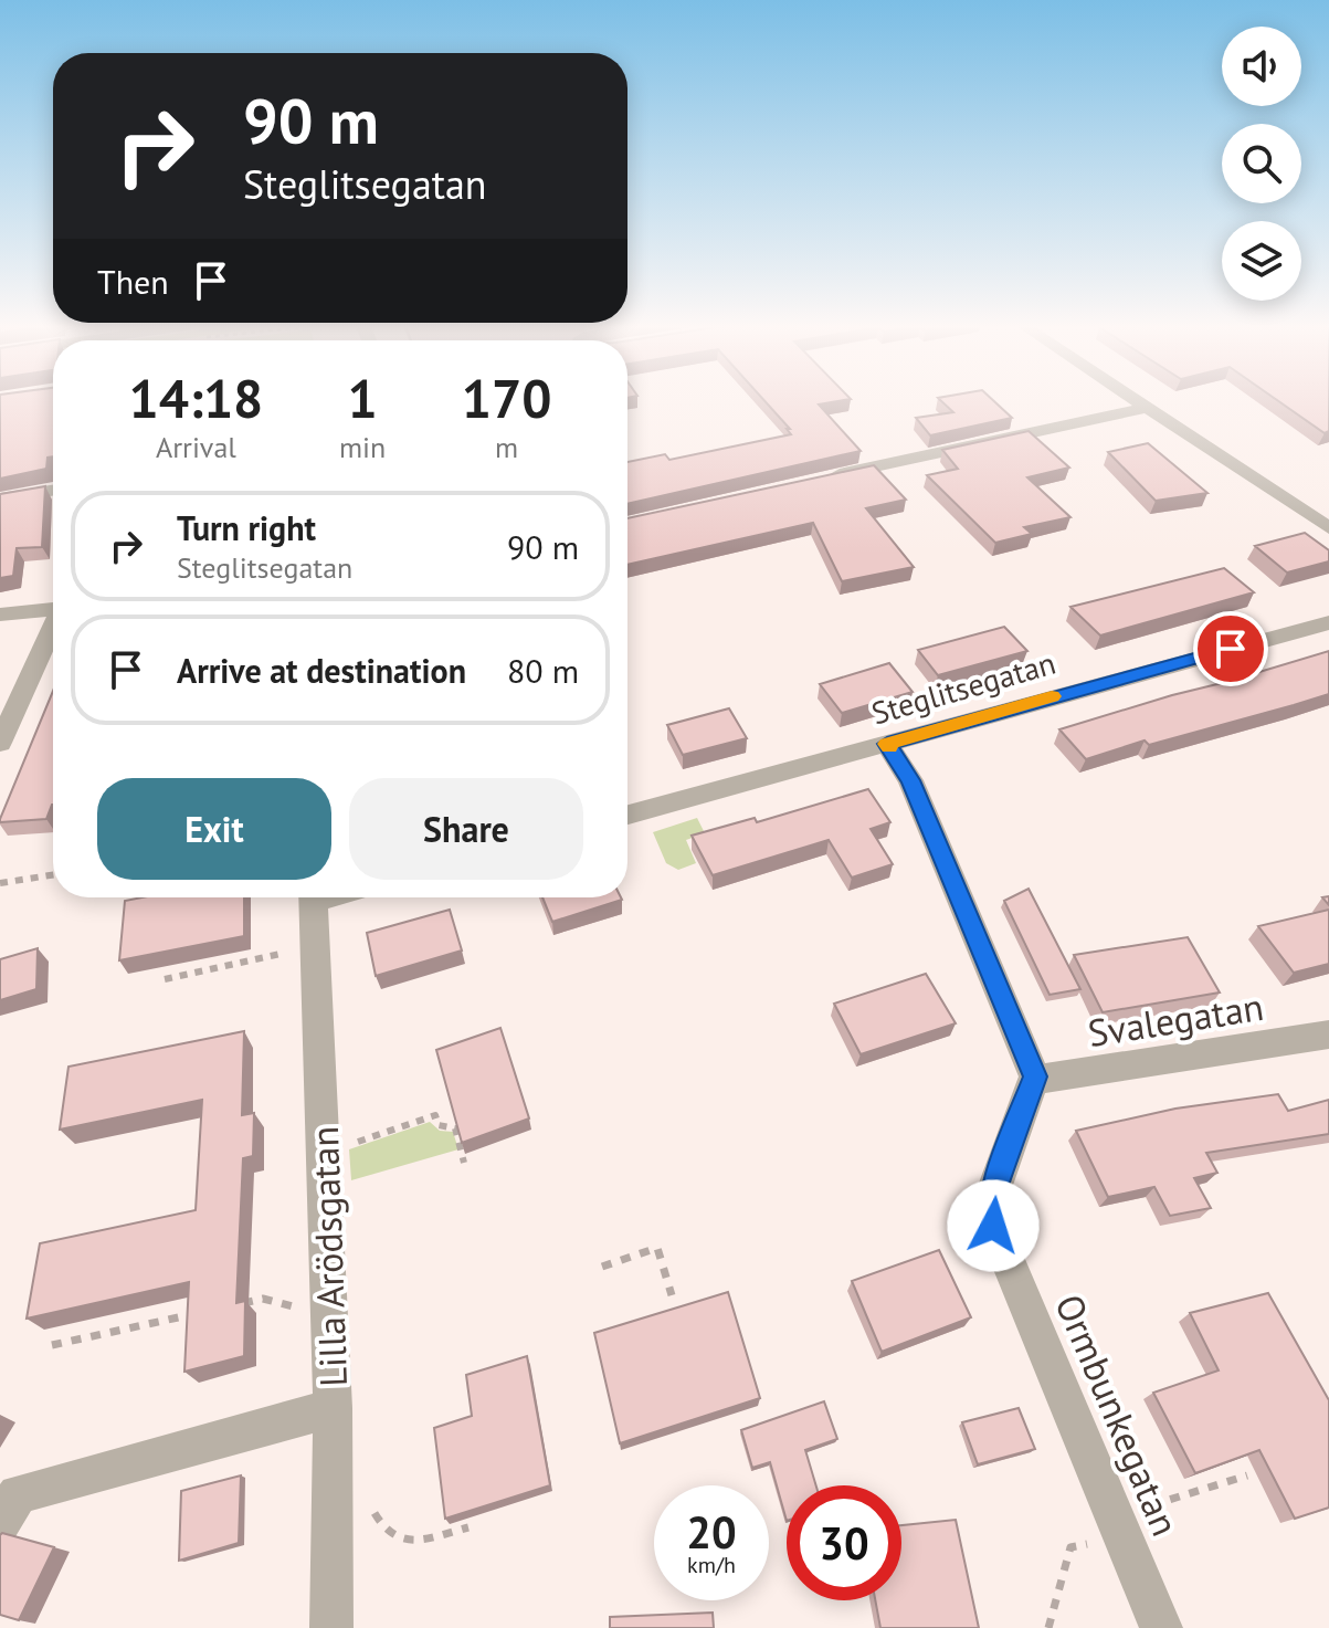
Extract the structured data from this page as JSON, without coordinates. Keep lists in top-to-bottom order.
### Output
{
  "streets": {
    "street": [
      "Steglitsegatan",
      "Svalegatan",
      "Lilla Arödsgatan",
      "Ormbunkegatan"
    ]
  },
  "crossings": [
    ["Svalegatan", "Ormbunkegatan"]
  ],
  "page": {
    "turn": ["90 m", "Steglitsegatan"],
    "then": "Then",
    "eta": [
      "14:18",
      "Arrival",
      "1",
      "min",
      "170",
      "m"
    ],
    "list": [
      {
        "name": "Turn right",
        "note": "Steglitsegatan",
        "value": "90 m"
      },
      {
        "name": "Arrive at destination",
        "value": "80 m"
      }
    ],
    "buttons": ["Exit", "Share"],
    "speed": "20 km/h",
    "limit": "30"
  }
}
